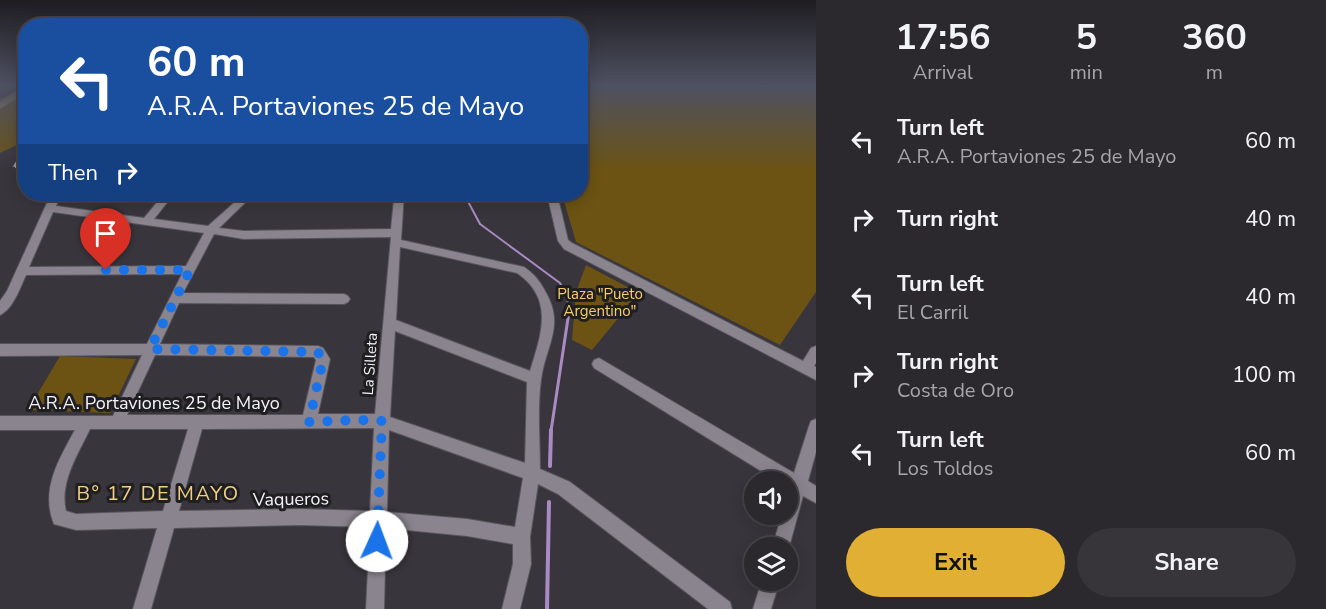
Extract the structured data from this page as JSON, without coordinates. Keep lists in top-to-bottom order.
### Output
{
  "streets": {
    "street": ["La Silleta", "A.R.A. Portaviones 25 de Mayo", "Vaqueros"]
  },
  "crossings": [
    ["La Silleta", "A.R.A. Portaviones 25 de Mayo"],
    ["La Silleta", "Vaqueros"],
    ["A.R.A. Portaviones 25 de Mayo", "Vaqueros"]
  ],
  "districts": ["B° 17 DE MAYO"],
  "parks": ["Plaza \"Pueto Argentino\""],
  "page": {
    "eta": [
      "17:56",
      "Arrival",
      "5",
      "min",
      "360",
      "m"
    ],
    "turn": ["60 m", "A.R.A. Portaviones 25 de Mayo"],
    "list": [
      {
        "name": "Turn left",
        "note": "A.R.A. Portaviones 25 de Mayo",
        "value": "60 m"
      },
      {
        "name": "Turn right",
        "value": "40 m"
      },
      {
        "name": "Turn left",
        "note": "El Carril",
        "value": "40 m"
      },
      {
        "name": "Turn right",
        "note": "Costa de Oro",
        "value": "100 m"
      },
      {
        "name": "Turn left",
        "note": "Los Toldos",
        "value": "60 m"
      }
    ],
    "then": "Then",
    "buttons": ["Exit", "Share"]
  }
}
